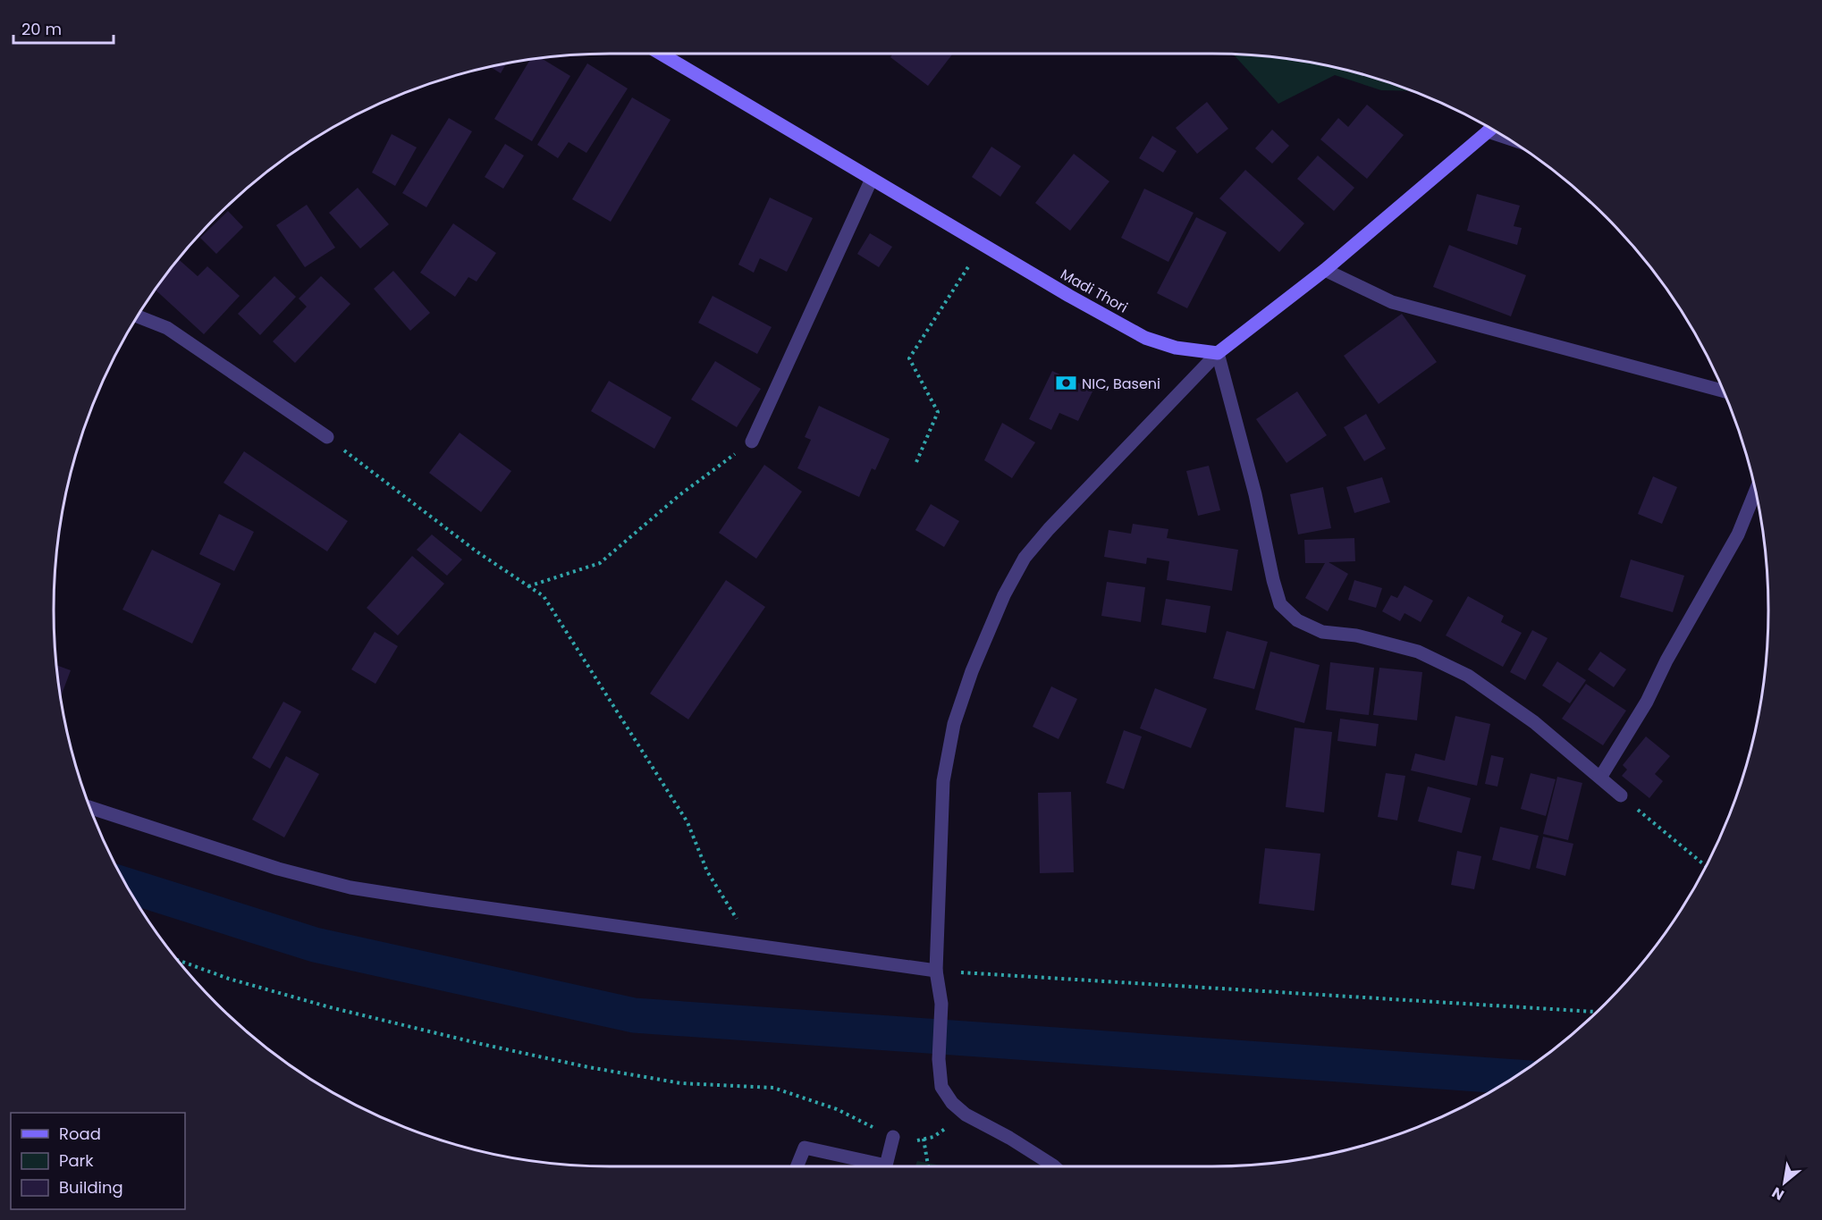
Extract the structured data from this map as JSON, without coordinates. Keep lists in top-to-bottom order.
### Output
{
  "streets": {
    "main road": ["Madi Thori"]
  },
  "places": {
    "bank": ["NIC, Baseni"]
  },
  "legend": ["Road", "Park", "Building"],
  "scale_bar": "20 m",
  "north": "bottom left"
}
